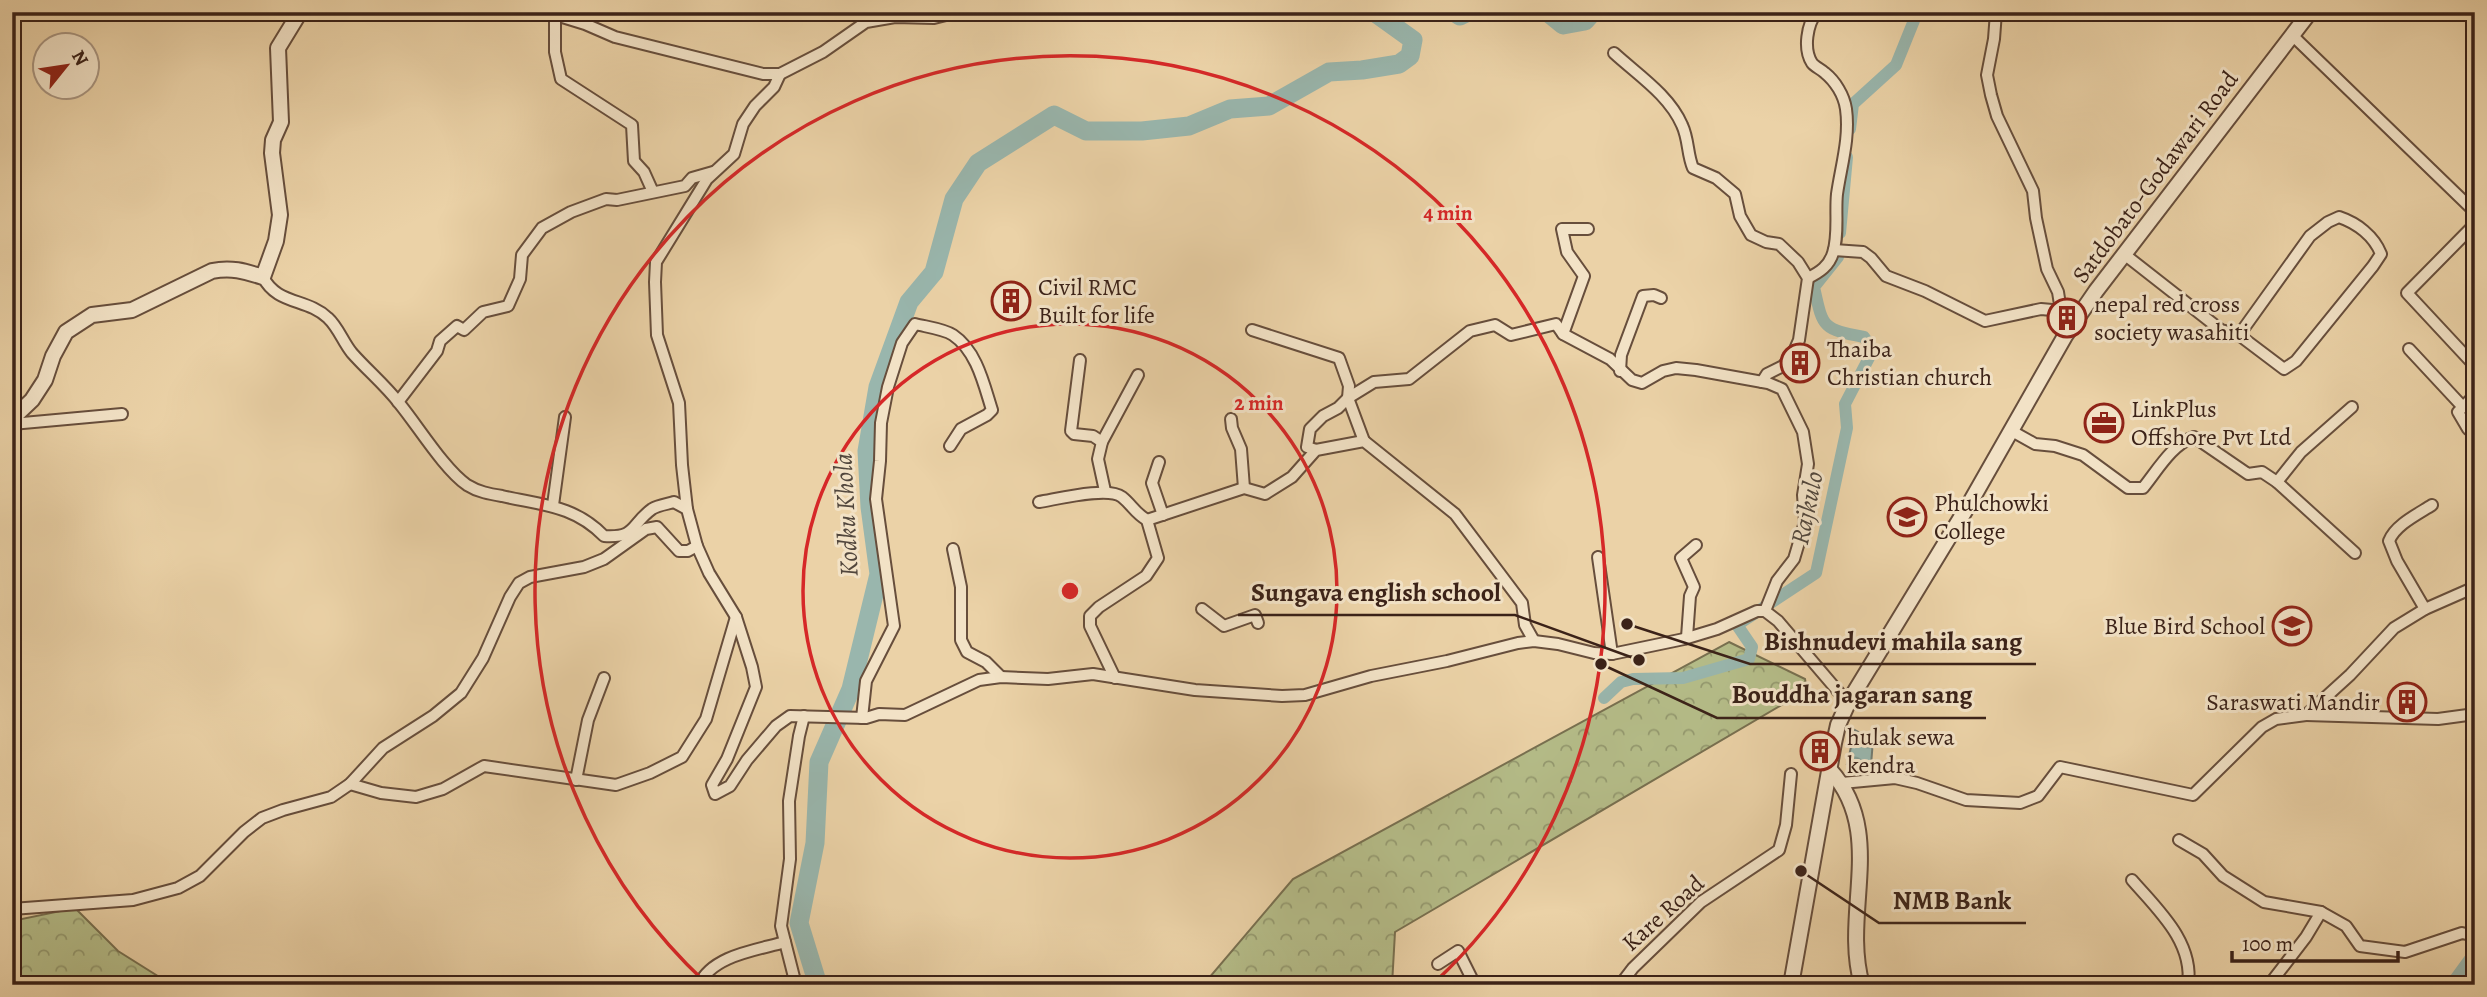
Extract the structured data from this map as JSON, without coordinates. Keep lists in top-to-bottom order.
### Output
{
  "streets": {
    "street": ["Satdobato-Godawari Road", "Kare Road"]
  },
  "water": ["Rajkulo", "Kodku Khola"],
  "places": {
    "building": [
      "Civil RMC Built for life",
      "nepal red cross society wasahiti",
      "Thaiba Christian church",
      "Saraswati Mandir",
      "hulak sewa kendra"
    ],
    "office": ["LinkPlus Offshore Pvt Ltd"],
    "school or university": ["Phulchowki College", "Blue Bird School"],
    "other": [
      "Bishnudevi mahila sang",
      "Sungava english school",
      "Bouddha jagaran sang",
      "NMB Bank"
    ]
  },
  "scale_bar": "100 m",
  "north": "top right",
  "rings": ["4 min", "2 min"]
}
